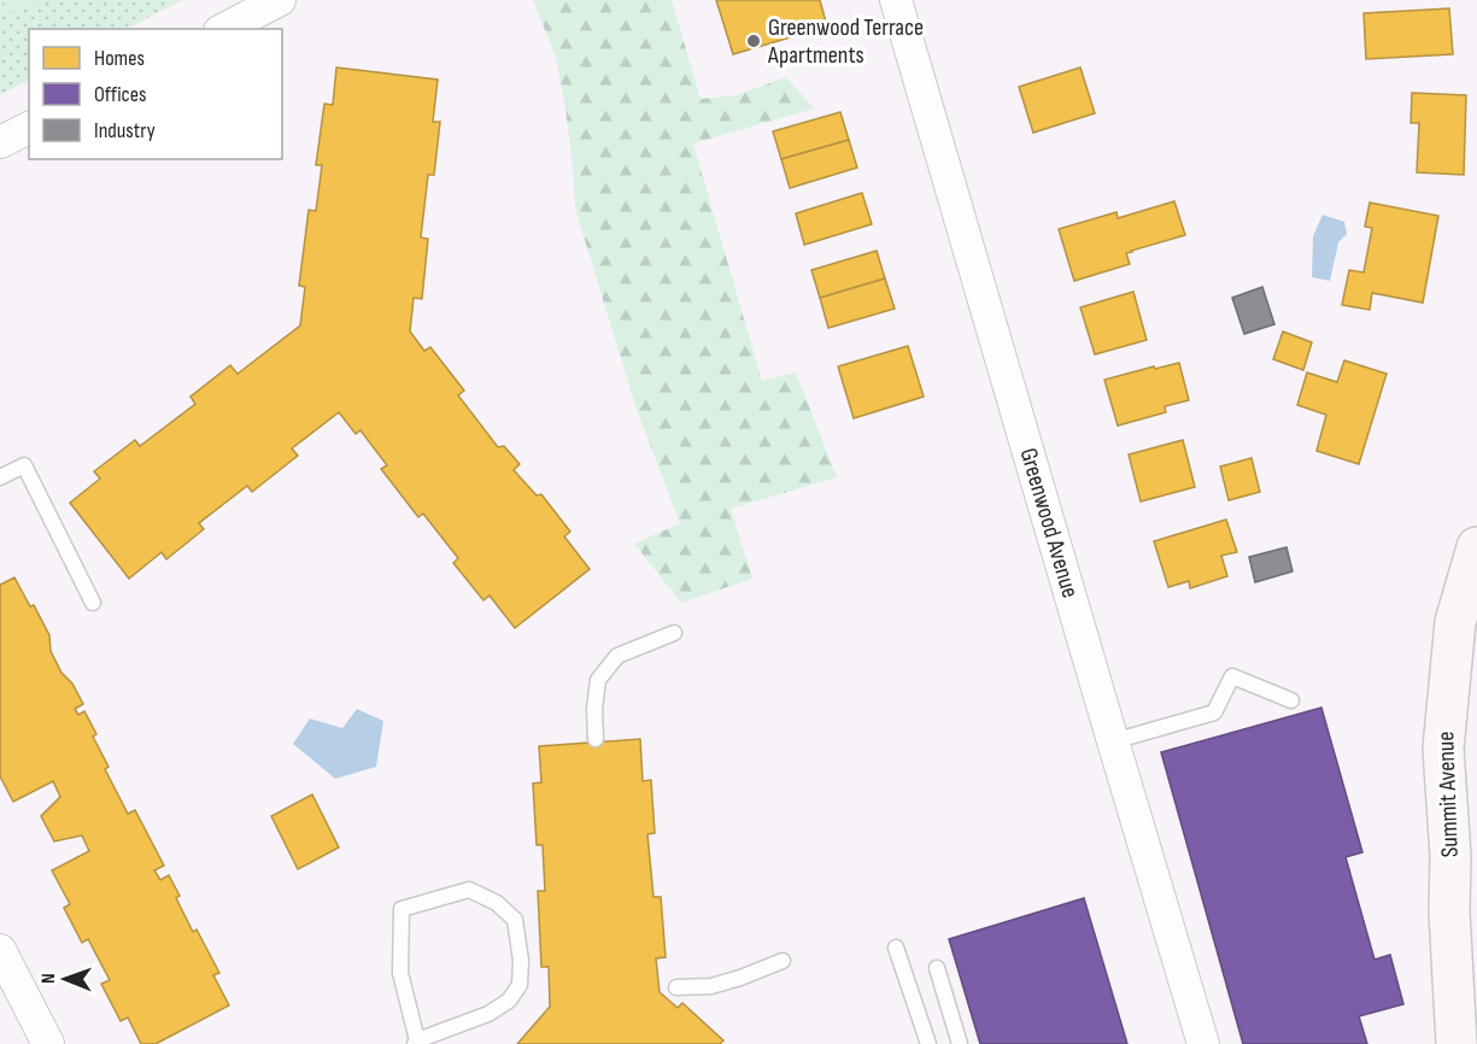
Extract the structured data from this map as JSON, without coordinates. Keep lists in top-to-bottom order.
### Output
{
  "streets": {
    "street": ["Greenwood Avenue", "Summit Avenue"]
  },
  "places": ["Greenwood Terrace Apartments"],
  "legend": ["Homes", "Offices", "Industry"],
  "north": "left"
}
